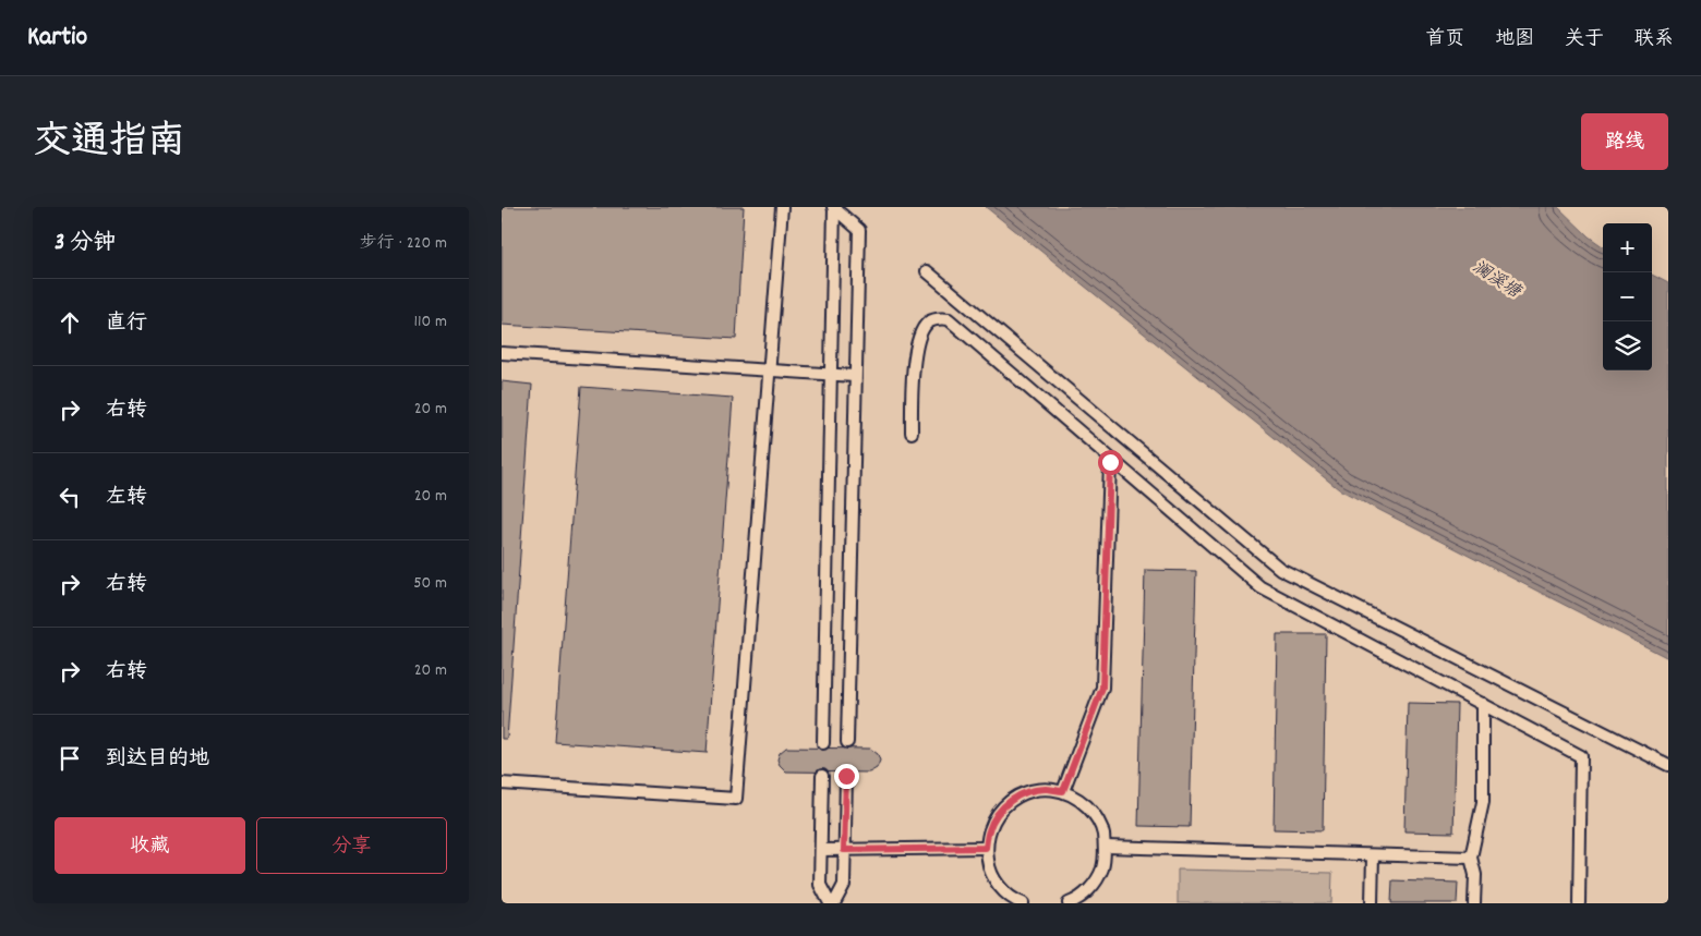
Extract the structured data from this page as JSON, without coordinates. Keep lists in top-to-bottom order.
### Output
{
  "water": ["澜溪塘"],
  "page": {
    "header": "Kartio",
    "nav": [
      "首页",
      "地图",
      "关于",
      "联系"
    ],
    "title": "交通指南",
    "buttons": [
      "路线",
      ["收藏", "分享"]
    ],
    "heading": ["3 分钟", "步行 · 220 m"],
    "map_buttons": ["+", "−"],
    "list": [
      ["直行", "110 m"],
      ["右转", "20 m"],
      ["左转", "20 m"],
      ["右转", "50 m"],
      ["右转", "20 m"],
      "到达目的地"
    ]
  }
}
